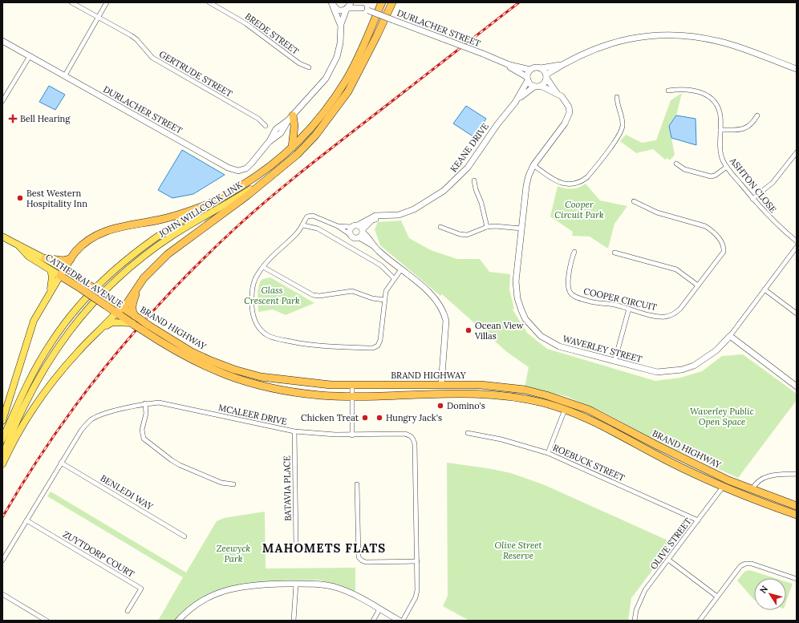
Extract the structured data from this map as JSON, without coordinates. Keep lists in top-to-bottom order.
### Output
{
  "streets": {
    "highway": ["CATHEDRAL AVENUE", "BRAND HIGHWAY"],
    "main road": ["JOHN WILLCOCK LINK"],
    "street": [
      "DURLACHER STREET",
      "BREDE STREET",
      "GERTRUDE STREET",
      "KEANE DRIVE",
      "ASHTON CLOSE",
      "COOPER CIRCUIT",
      "WAVERLEY STREET",
      "MCALEER DRIVE",
      "ROEBUCK STREET",
      "BATAVIA PLACE",
      "BENLEDI WAY",
      "OLIVE STREET",
      "ZUYTDORP COURT"
    ]
  },
  "crossings": [
    ["DURLACHER STREET", "KEANE DRIVE"],
    ["DURLACHER STREET", "WAVERLEY STREET"],
    ["KEANE DRIVE", "WAVERLEY STREET"],
    ["CATHEDRAL AVENUE", "BRAND HIGHWAY"],
    ["BRAND HIGHWAY", "OLIVE STREET"],
    ["MCALEER DRIVE", "BATAVIA PLACE"],
    ["MCALEER DRIVE", "BENLEDI WAY"],
    ["MCALEER DRIVE", "ZUYTDORP COURT"],
    ["ROEBUCK STREET", "OLIVE STREET"]
  ],
  "districts": ["MAHOMETS FLATS"],
  "parks": [
    "Cooper Circuit Park",
    "Glass Crescent Park",
    "Waverley Public Open Space",
    "Olive Street Reserve",
    "Zeewyck Park"
  ],
  "places": {
    "health": ["Bell Hearing"],
    "other": [
      "Best Western Hospitality Inn",
      "Ocean View Villas",
      "Domino's",
      "Chicken Treat",
      "Hungry Jack's"
    ]
  },
  "north": "top left"
}
